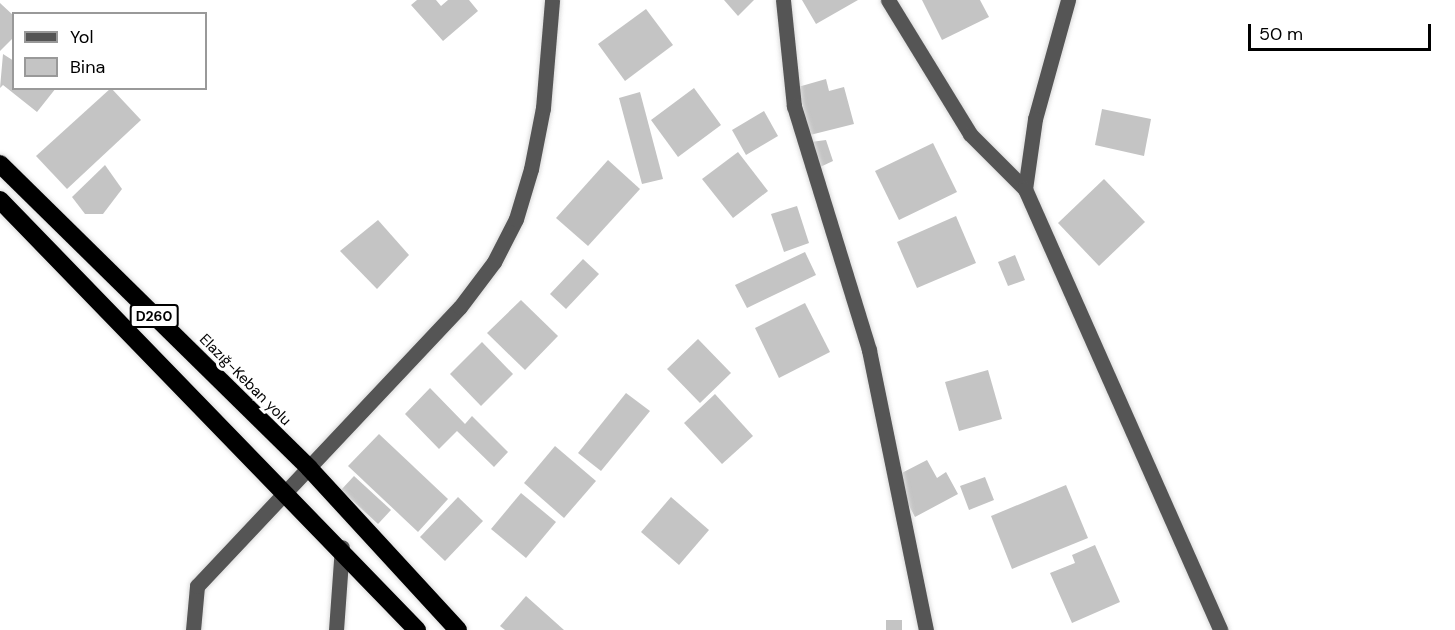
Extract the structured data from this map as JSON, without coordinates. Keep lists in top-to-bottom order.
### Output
{
  "streets": {
    "highway": ["D260", "Elazığ-Keban yolu"]
  },
  "legend": ["Yol", "Bina"],
  "scale_bar": "50 m"
}
